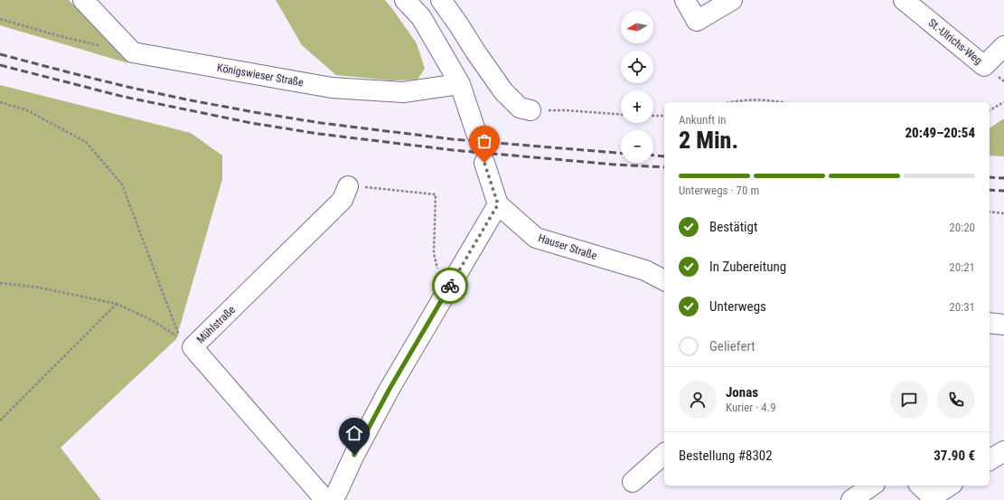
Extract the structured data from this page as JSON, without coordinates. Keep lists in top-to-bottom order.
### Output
{
  "streets": {
    "street": [
      "St.-Ulrichs-Weg",
      "Königswieser Straße",
      "Hauser Straße",
      "Mühlstraße"
    ]
  },
  "north": "left",
  "page": {
    "map_buttons": ["+", "−"],
    "heading": ["2 Min.", "Ankunft in", "20:49–20:54"],
    "panel": [
      "Jonas",
      "Kurier · 4.9",
      "Bestellung #8302",
      "37.90 €"
    ],
    "bar": "Unterwegs · 70 m",
    "list": [
      ["Bestätigt", "20:20"],
      ["In Zubereitung", "20:21"],
      ["Unterwegs", "20:31"],
      "Geliefert"
    ]
  }
}
